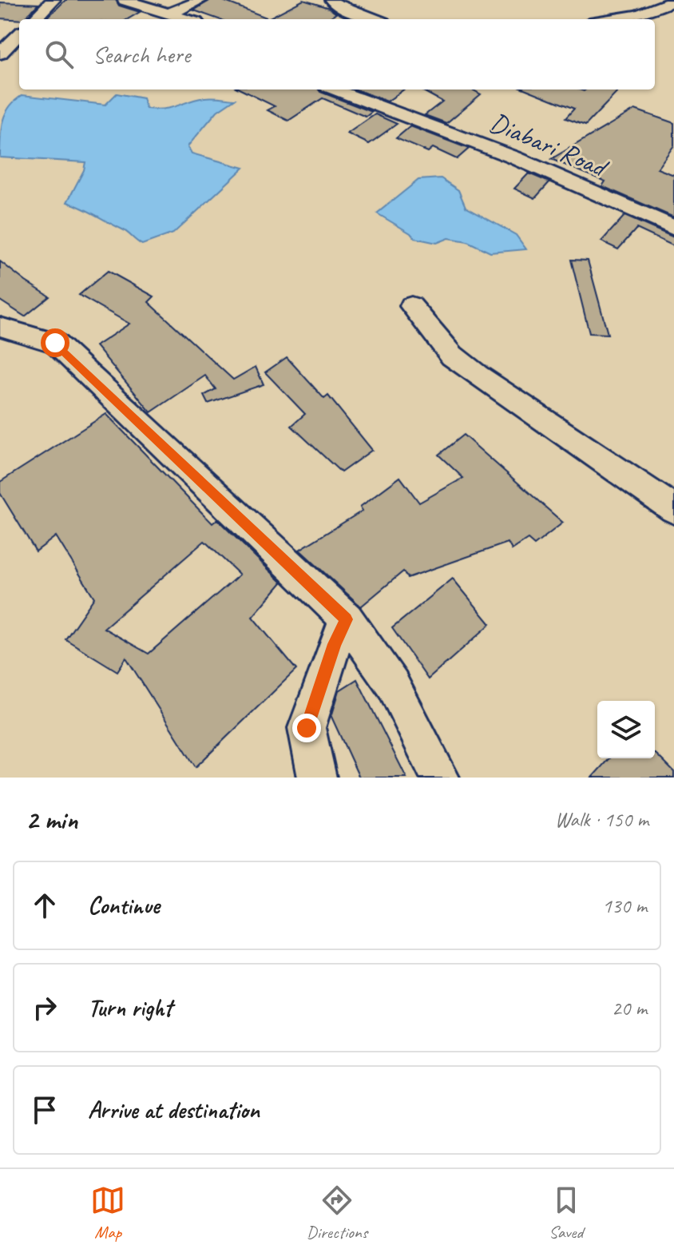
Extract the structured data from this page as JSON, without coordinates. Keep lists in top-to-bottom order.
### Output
{
  "streets": {
    "street": ["Diabari Road"]
  },
  "page": {
    "search": "Search here",
    "heading": ["2 min", "Walk · 150 m"],
    "list": [
      ["Continue", "130 m"],
      ["Turn right", "20 m"],
      "Arrive at destination"
    ],
    "nav": ["Map", "Directions", "Saved"]
  }
}
